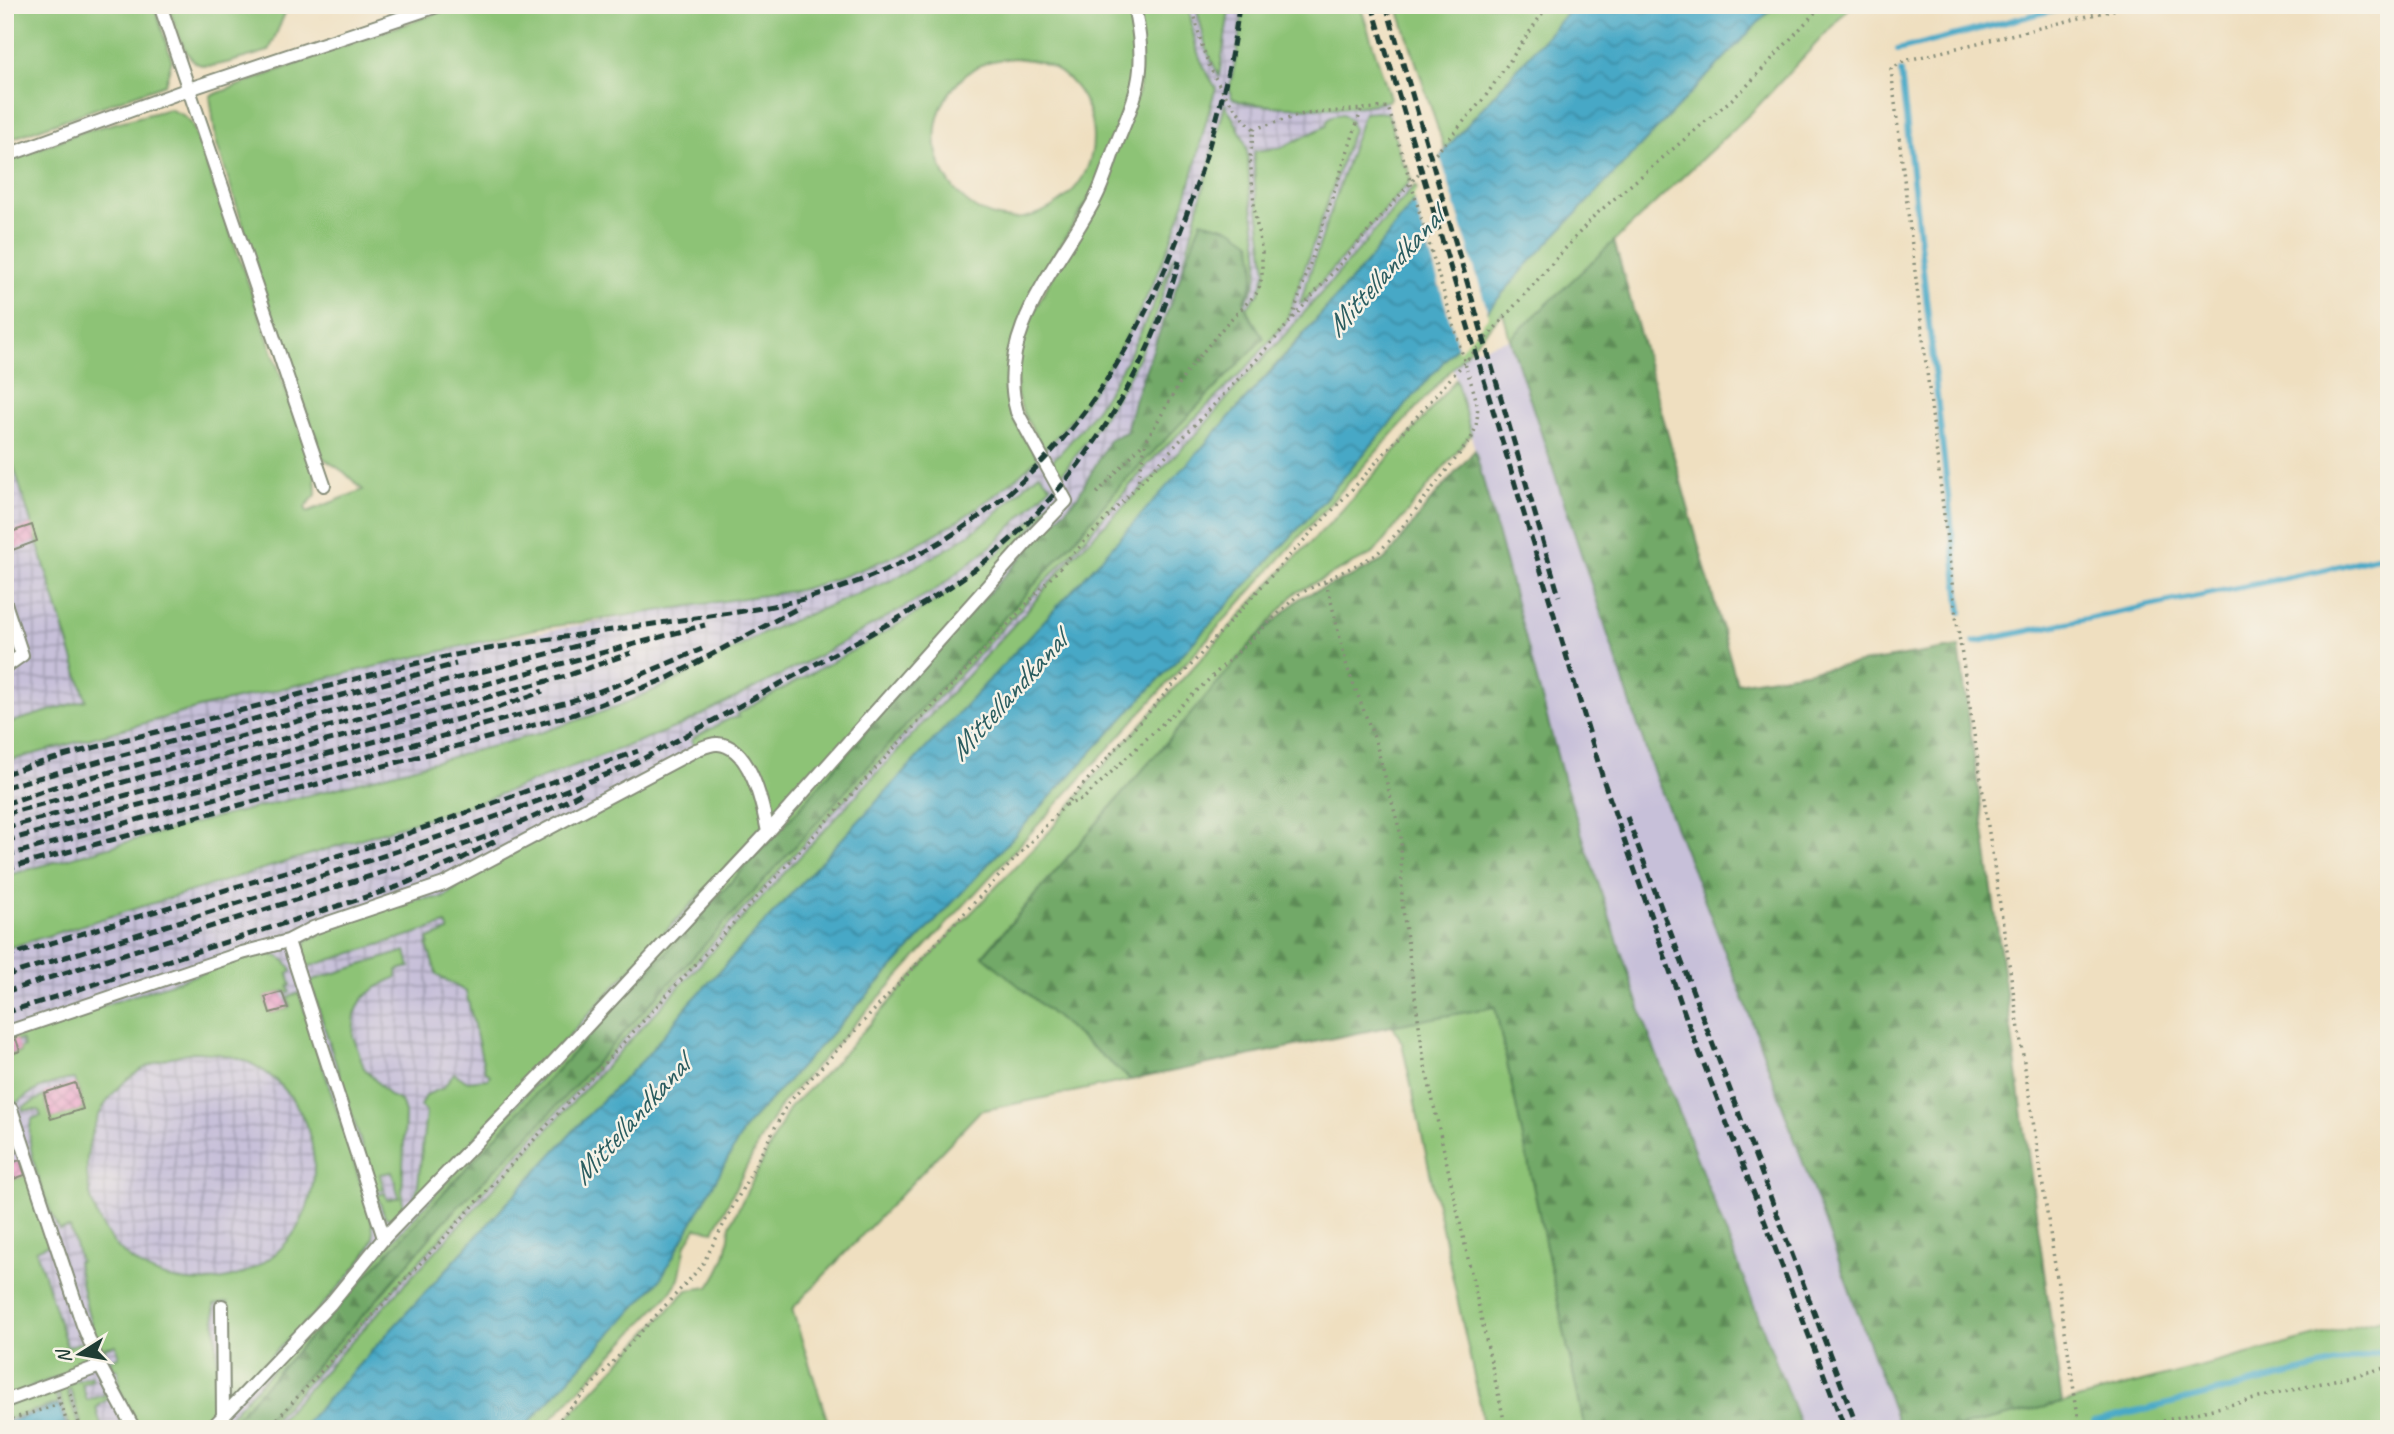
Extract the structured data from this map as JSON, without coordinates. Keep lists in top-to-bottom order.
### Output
{
  "water": ["Mittellandkanal"],
  "north": "left"
}
